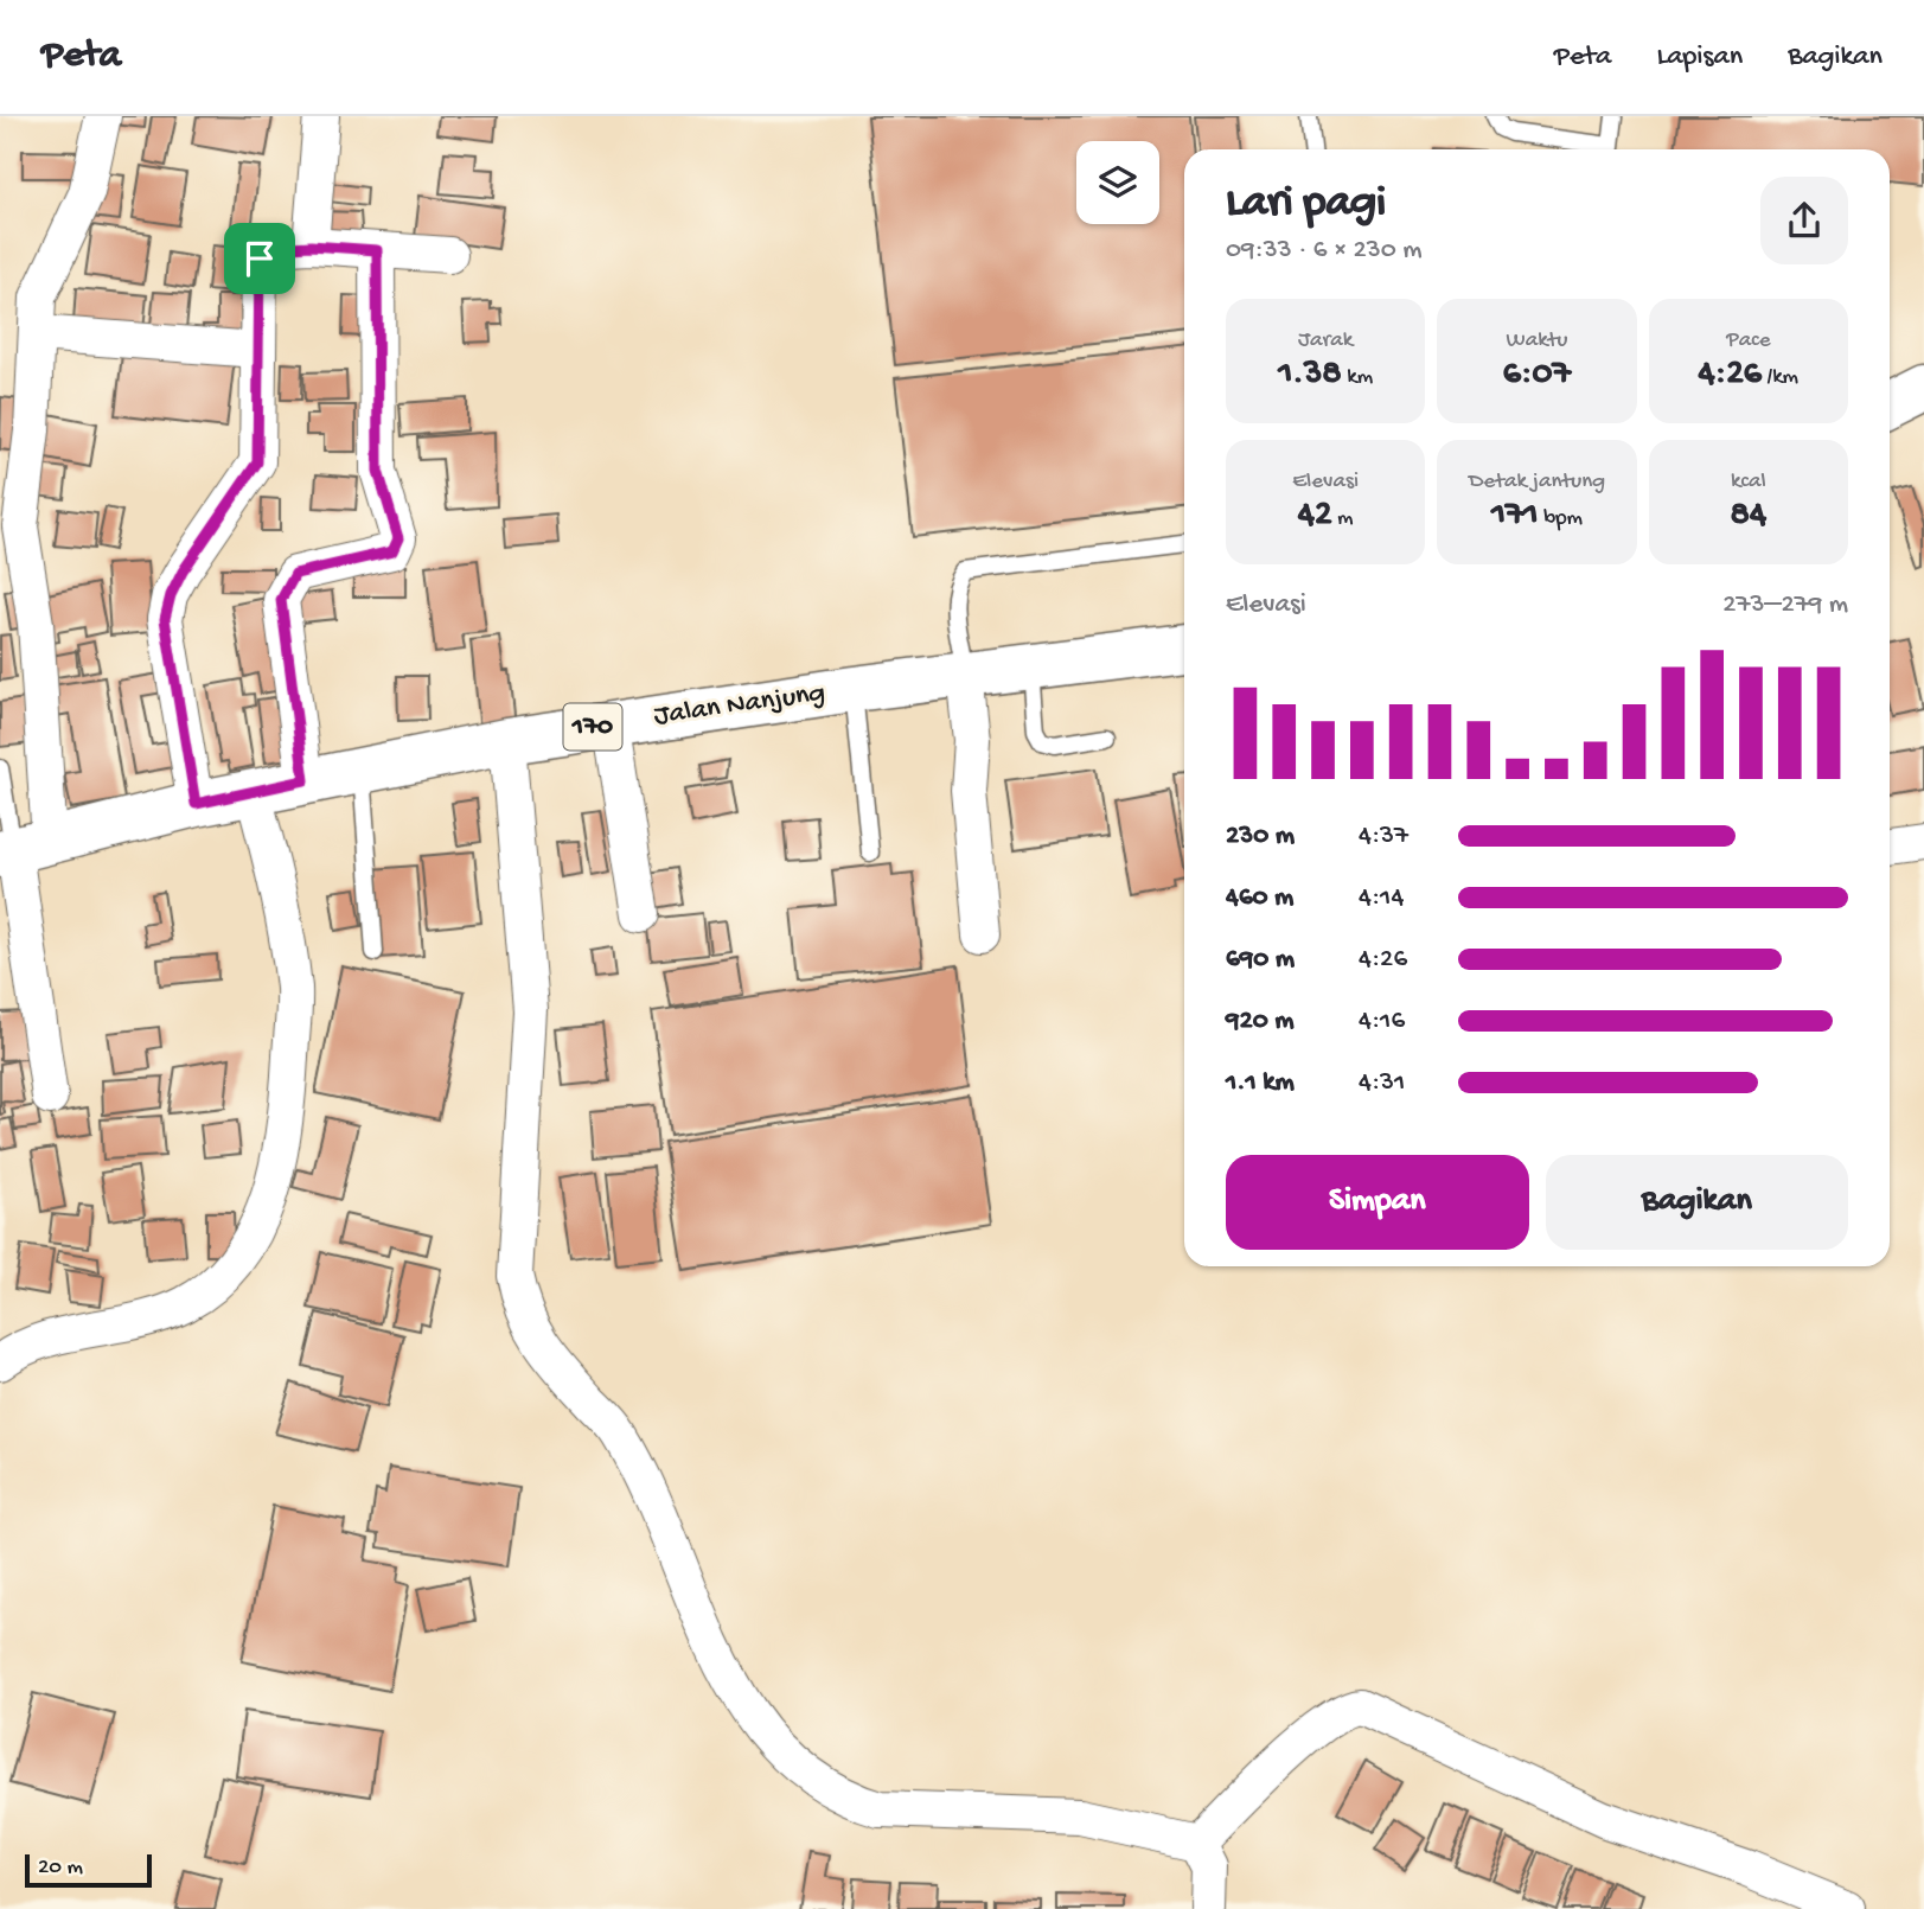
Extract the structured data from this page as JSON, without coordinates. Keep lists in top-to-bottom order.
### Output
{
  "streets": {
    "main road": ["Jalan Nanjung", "170"]
  },
  "scale_bar": "20 m",
  "page": {
    "header": "Peta",
    "nav": ["Peta", "Lapisan", "Bagikan"],
    "heading": ["Lari pagi", "09:33 · 6 × 230 m"],
    "stats": [
      ["Jarak", "1.38 km"],
      ["Waktu", "6:07"],
      ["Pace", "4:26 /km"],
      ["Elevasi", "42 m"],
      ["Detak jantung", "171 bpm"],
      ["kcal", "84"]
    ],
    "chart": ["Elevasi", "273–279 m"],
    "list": [
      {
        "name": "230 m",
        "note": "4:37"
      },
      {
        "name": "460 m",
        "note": "4:14"
      },
      {
        "name": "690 m",
        "note": "4:26"
      },
      {
        "name": "920 m",
        "note": "4:16"
      },
      {
        "name": "1.1 km",
        "note": "4:31"
      }
    ],
    "buttons": ["Simpan", "Bagikan"],
    "scale": "20 m"
  }
}
